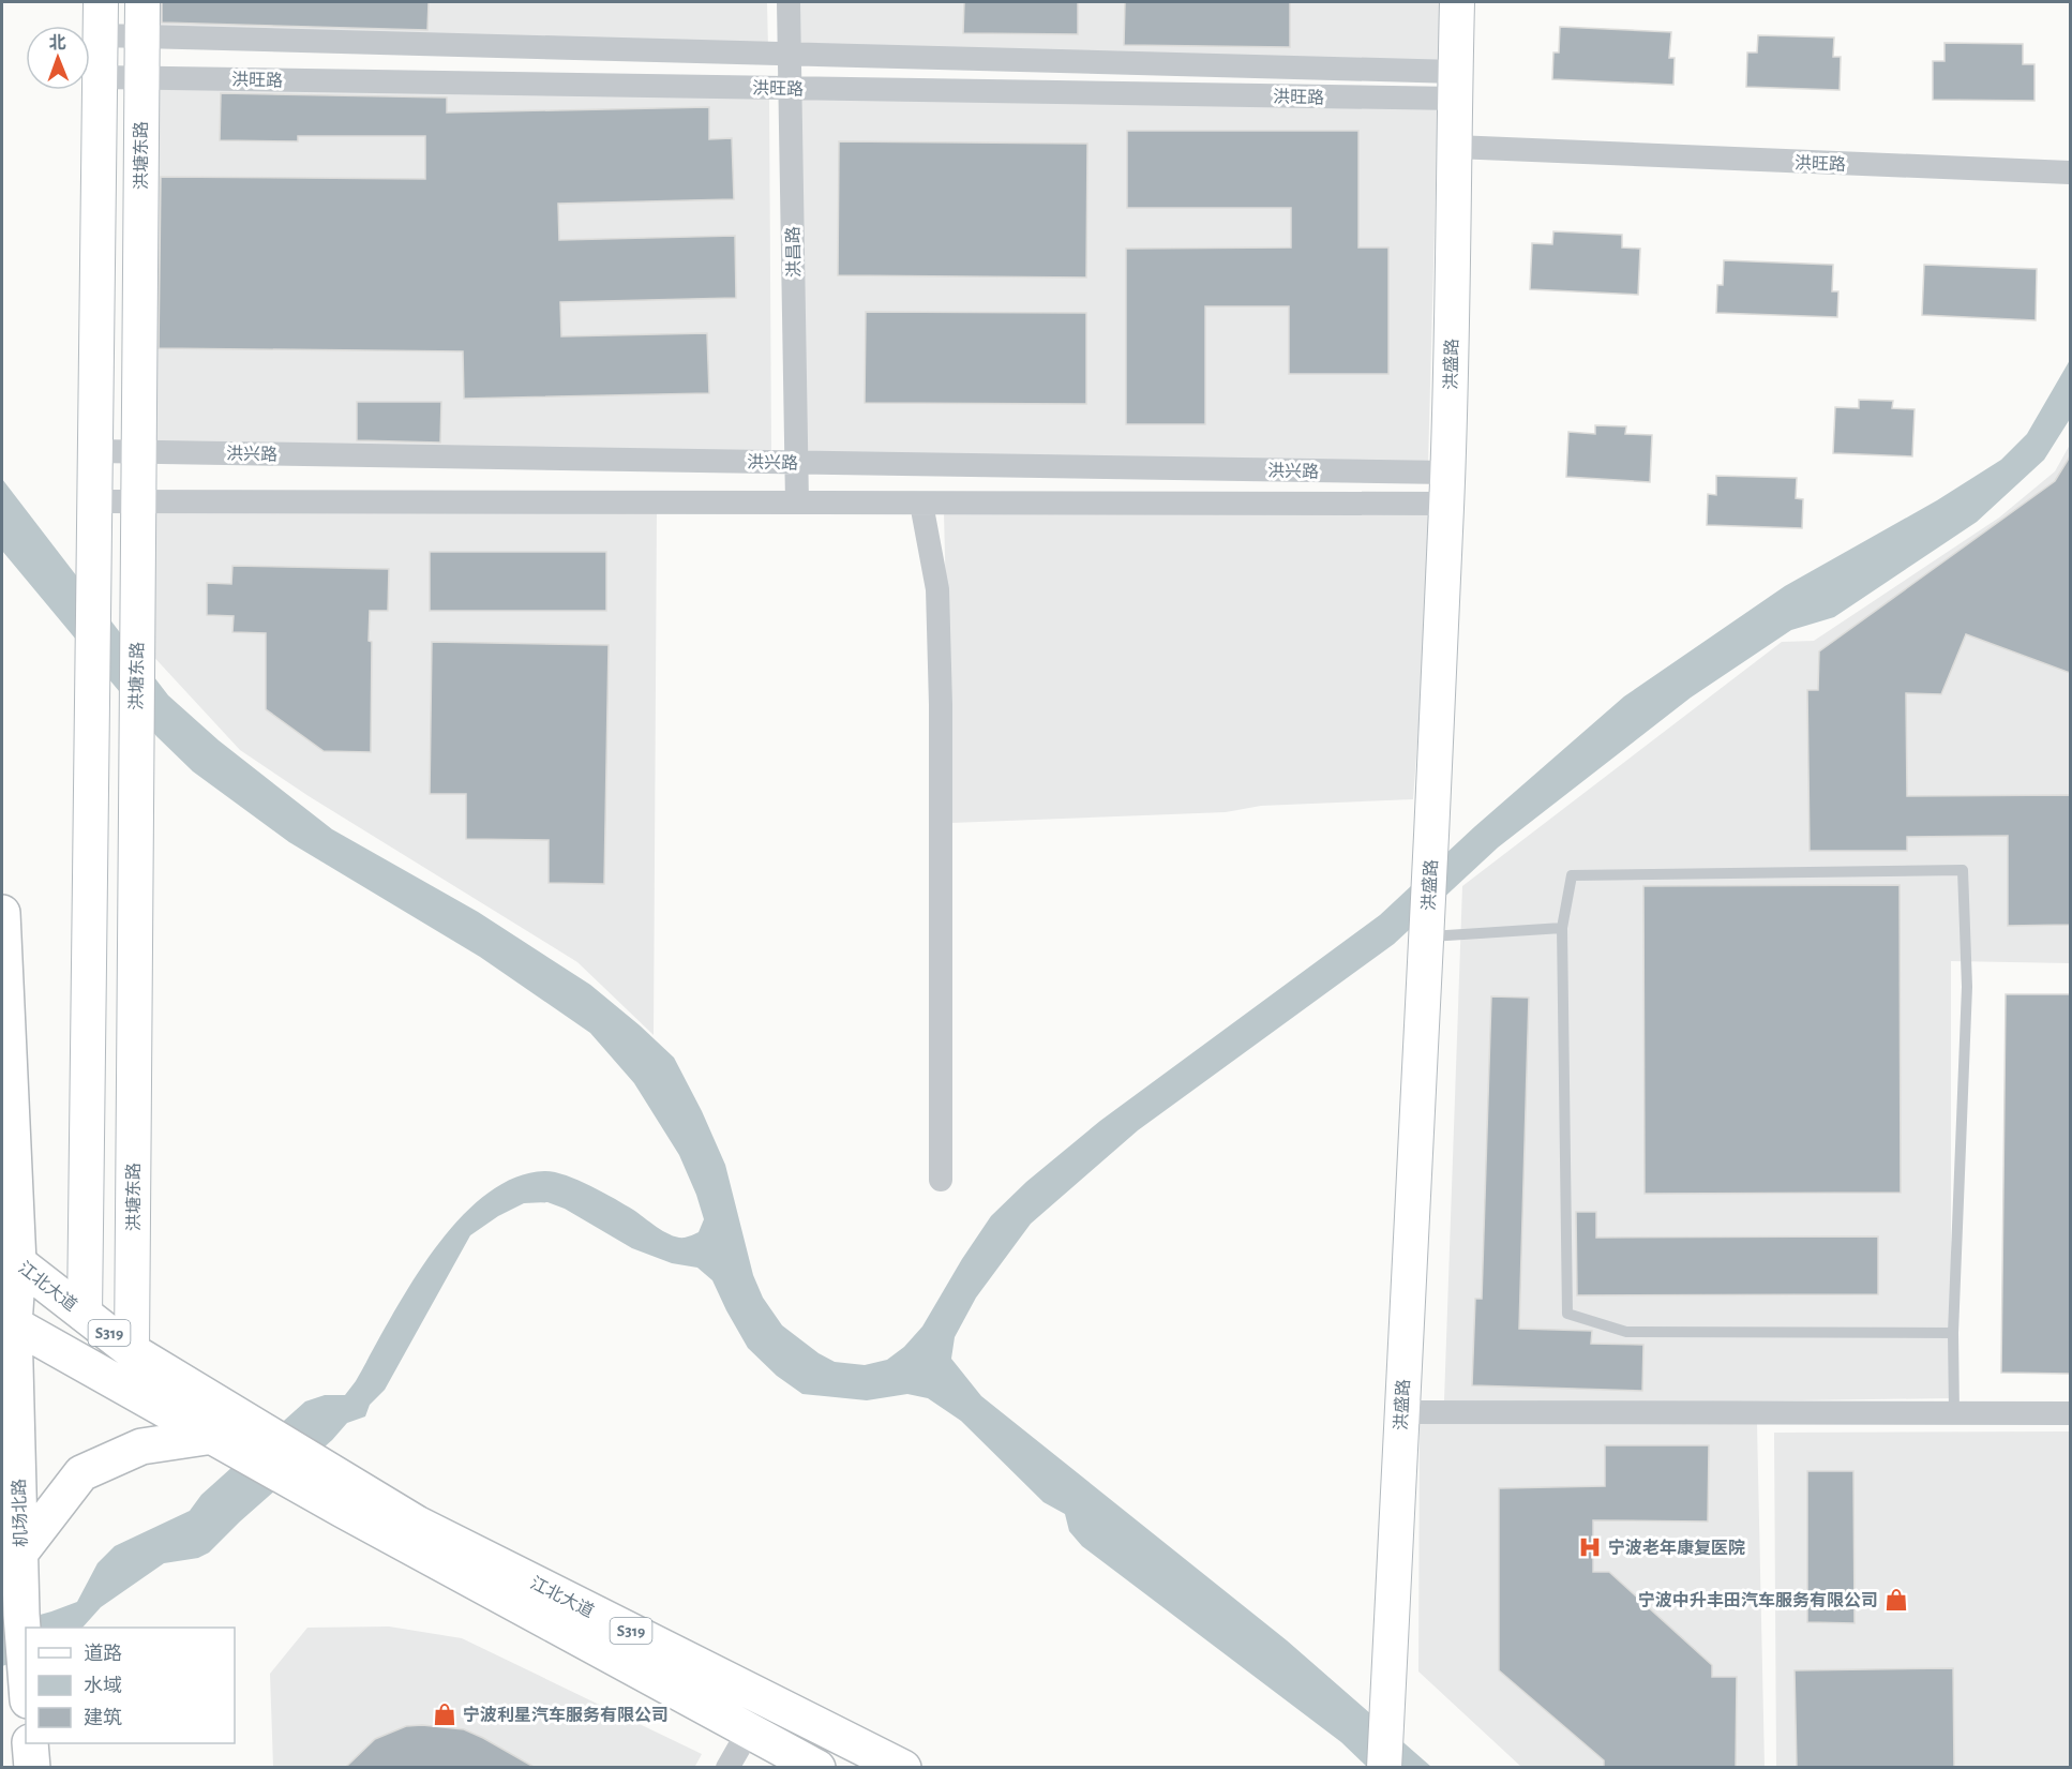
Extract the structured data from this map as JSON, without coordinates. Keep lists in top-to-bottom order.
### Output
{
  "streets": {
    "main road": [
      "洪塘东路",
      "洪盛路",
      "江北大道",
      "S319",
      "机场北路"
    ],
    "street": ["洪旺路", "洪昌路", "洪兴路"]
  },
  "crossings": [
    ["洪旺路", "洪塘东路"],
    ["洪旺路", "洪昌路"],
    ["洪旺路", "洪盛路"],
    ["洪塘东路", "洪兴路"],
    ["洪塘东路", "江北大道"],
    ["洪昌路", "洪兴路"],
    ["洪盛路", "洪兴路"],
    ["江北大道", "S319"],
    ["江北大道", "机场北路"],
    ["S319", "机场北路"]
  ],
  "places": {
    "hospital": ["宁波老年康复医院"],
    "shop": ["宁波中升丰田汽车服务有限公司", "宁波利星汽车服务有限公司"]
  },
  "legend": ["道路", "水域", "建筑"],
  "north": "top"
}
